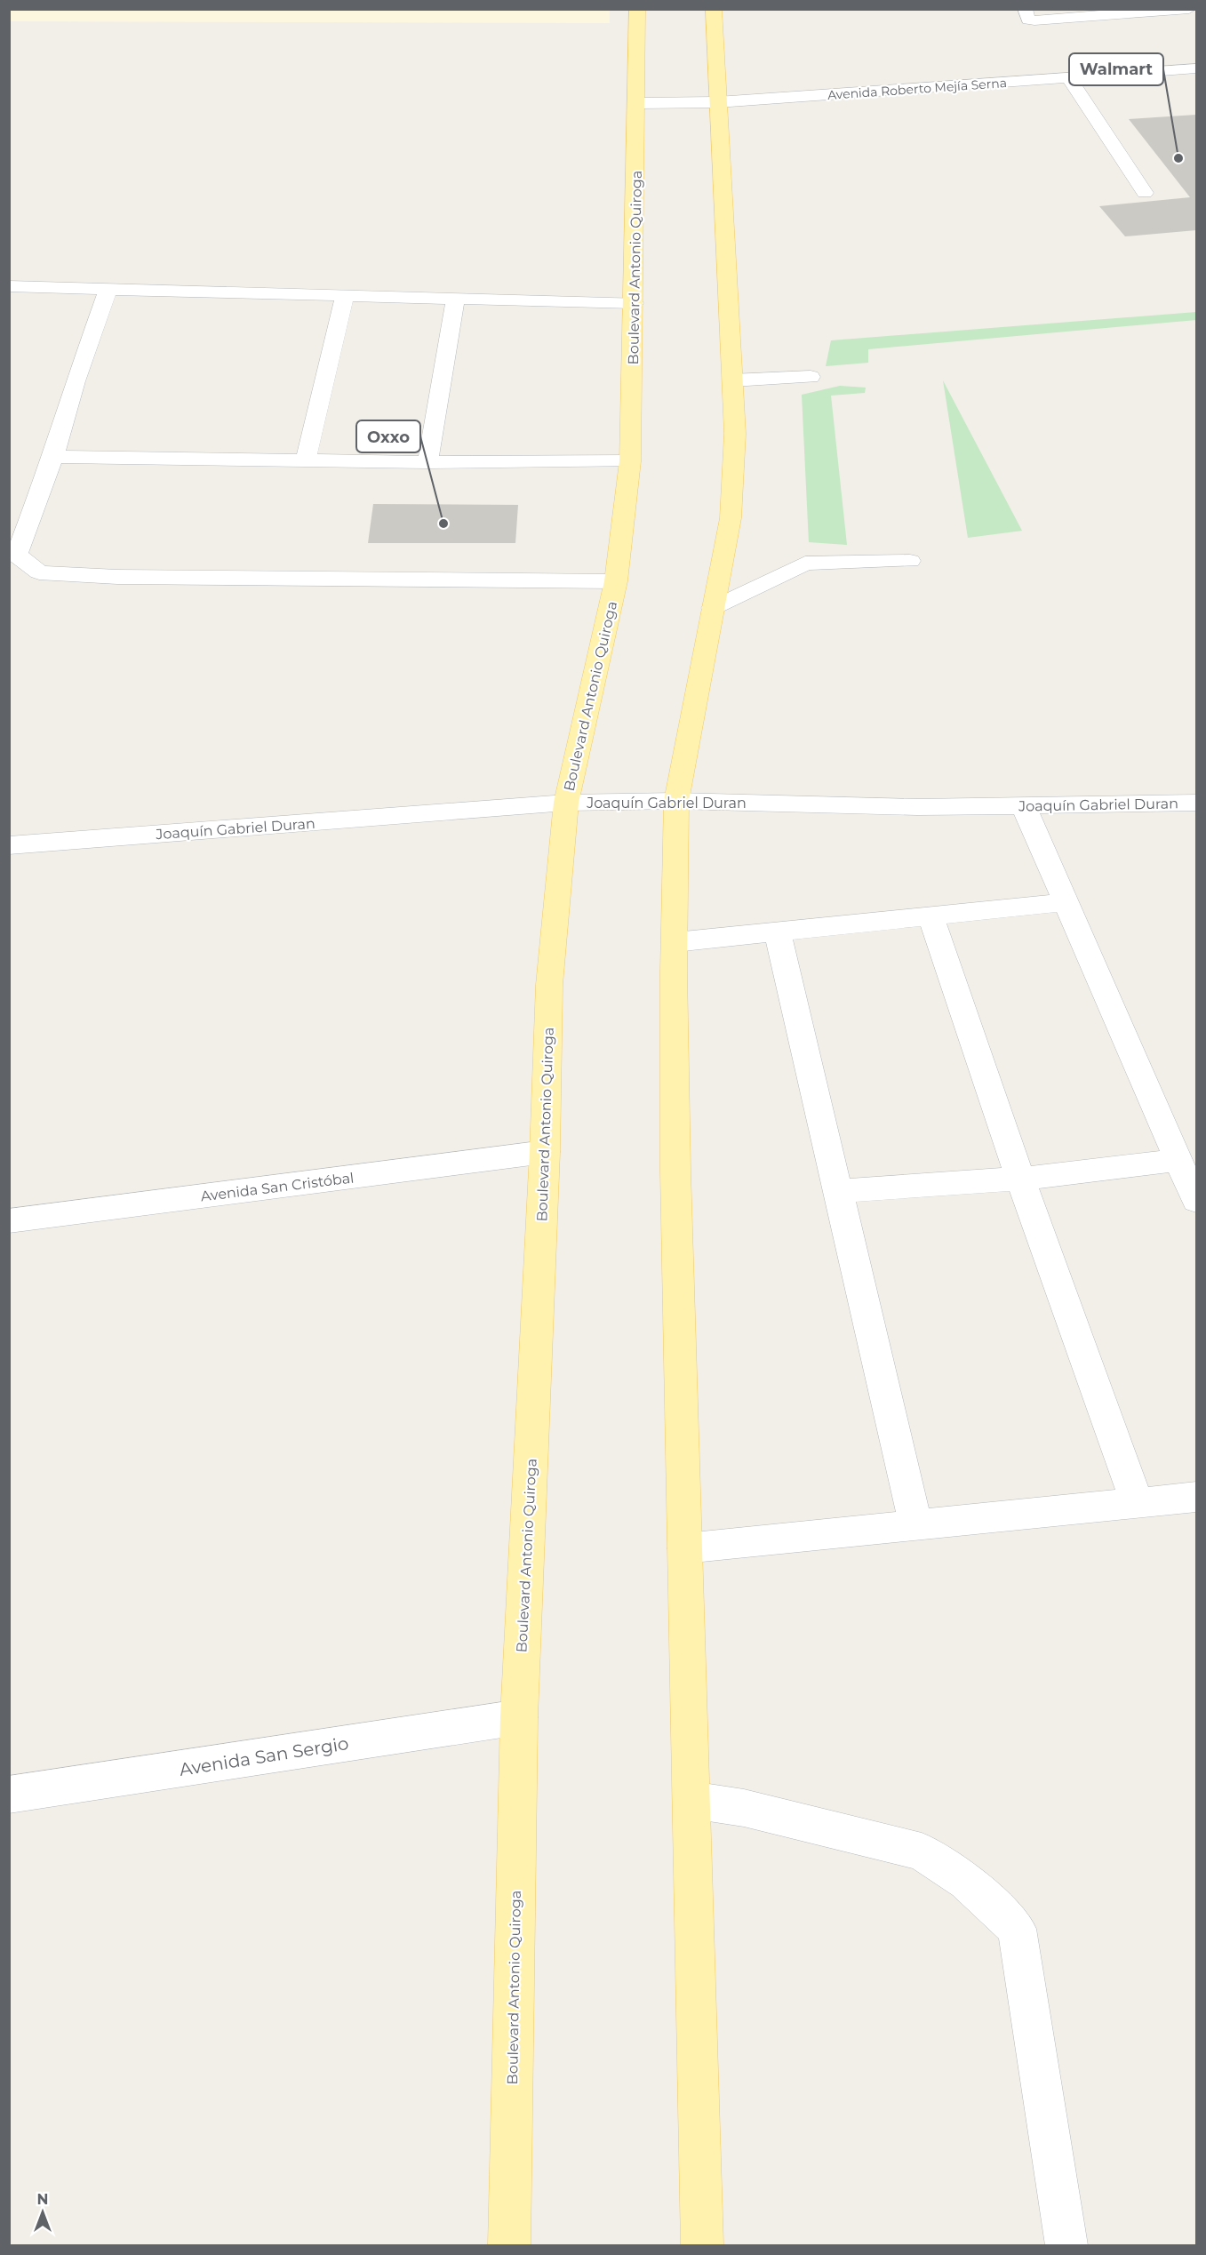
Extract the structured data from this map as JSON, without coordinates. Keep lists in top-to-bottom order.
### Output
{
  "streets": {
    "main road": ["Boulevard Antonio Quiroga"],
    "street": [
      "Avenida Roberto Mejía Serna",
      "Joaquín Gabriel Duran",
      "Avenida San Cristóbal",
      "Avenida San Sergio"
    ]
  },
  "crossings": [
    ["Avenida Roberto Mejía Serna", "Boulevard Antonio Quiroga"],
    ["Boulevard Antonio Quiroga", "Joaquín Gabriel Duran"],
    ["Boulevard Antonio Quiroga", "Avenida San Cristóbal"],
    ["Boulevard Antonio Quiroga", "Avenida San Sergio"]
  ],
  "places": ["Walmart", "Oxxo"],
  "north": "top"
}
